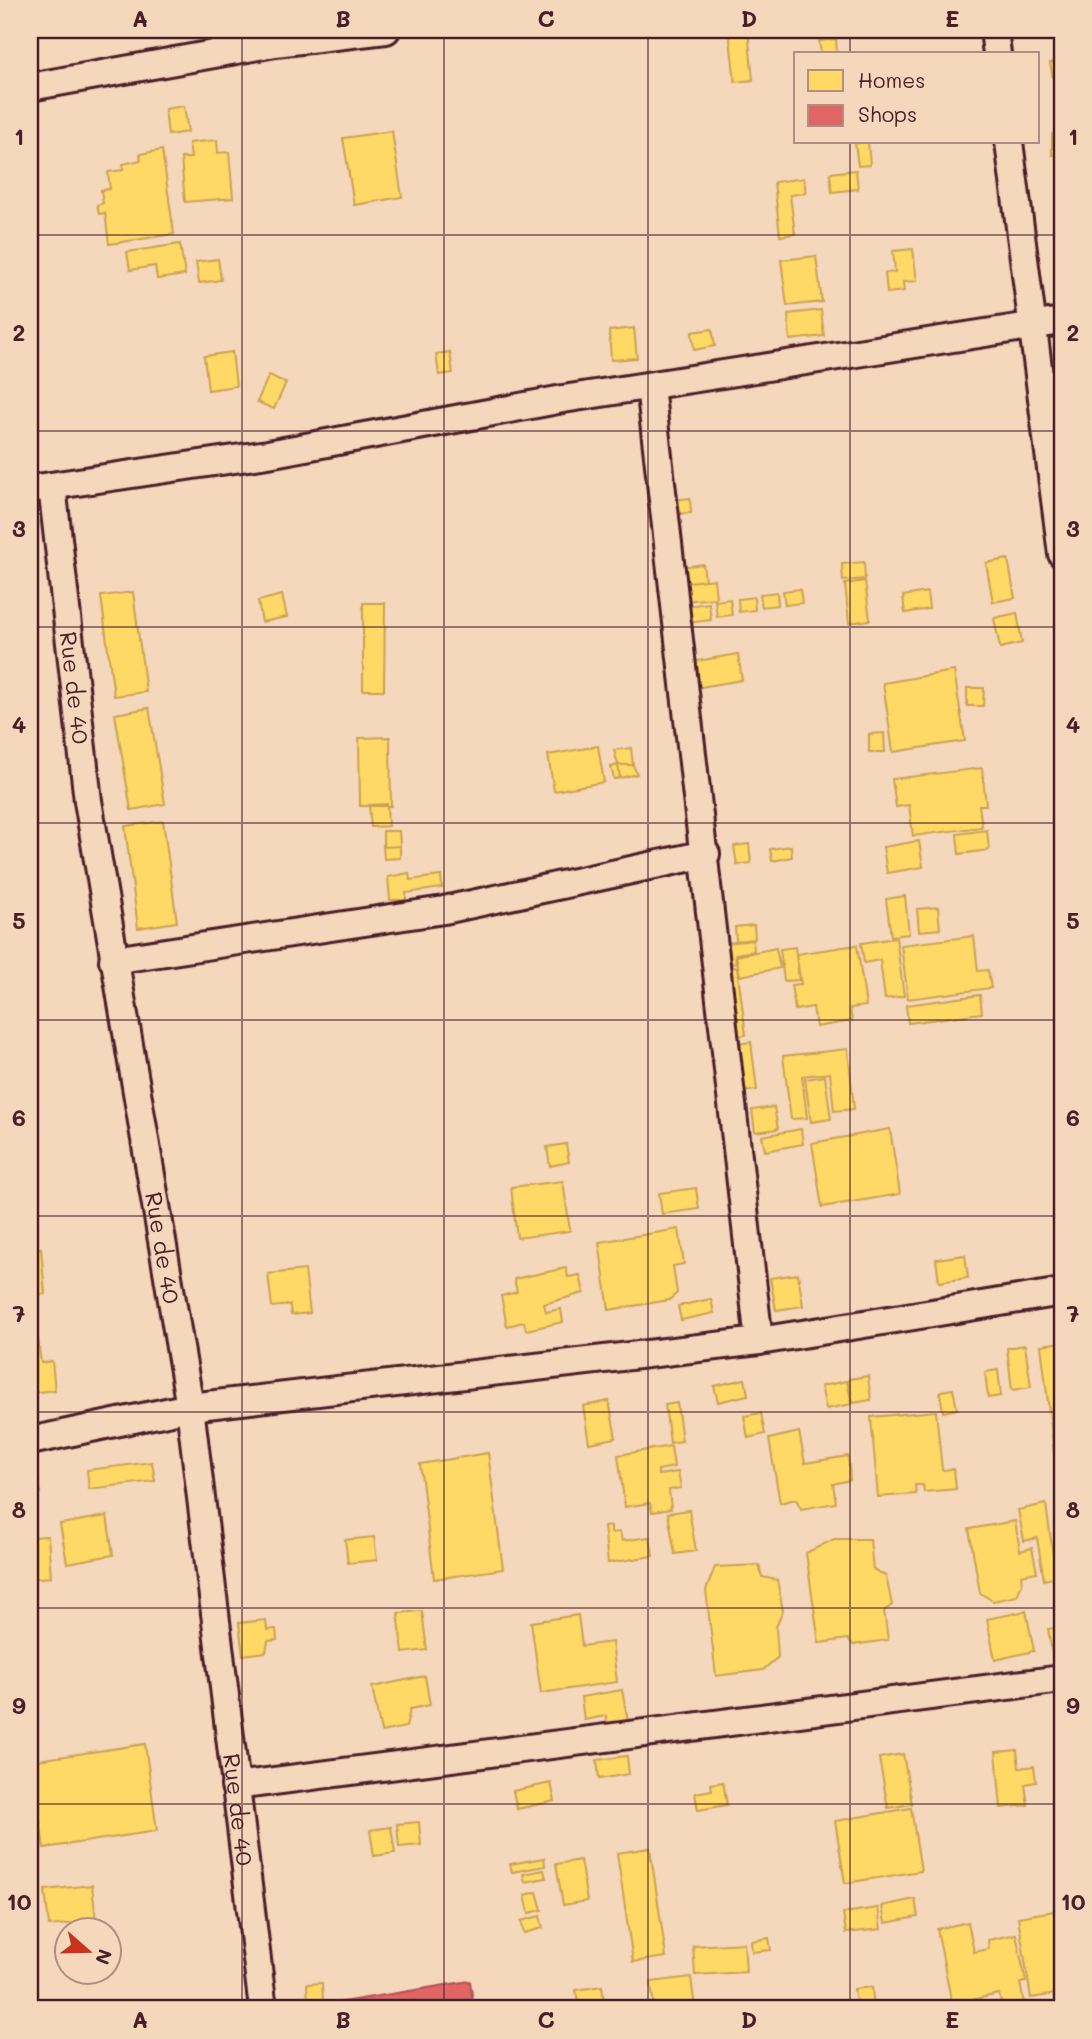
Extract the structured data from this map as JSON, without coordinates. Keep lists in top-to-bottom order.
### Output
{
  "streets": {
    "street": ["Rue de 40"]
  },
  "legend": ["Homes", "Shops"],
  "north": "right",
  "grid": {
    "columns": [
      "A",
      "B",
      "C",
      "D",
      "E"
    ],
    "rows": [
      "1",
      "2",
      "3",
      "4",
      "5",
      "6",
      "7",
      "8",
      "9",
      "10"
    ]
  }
}
